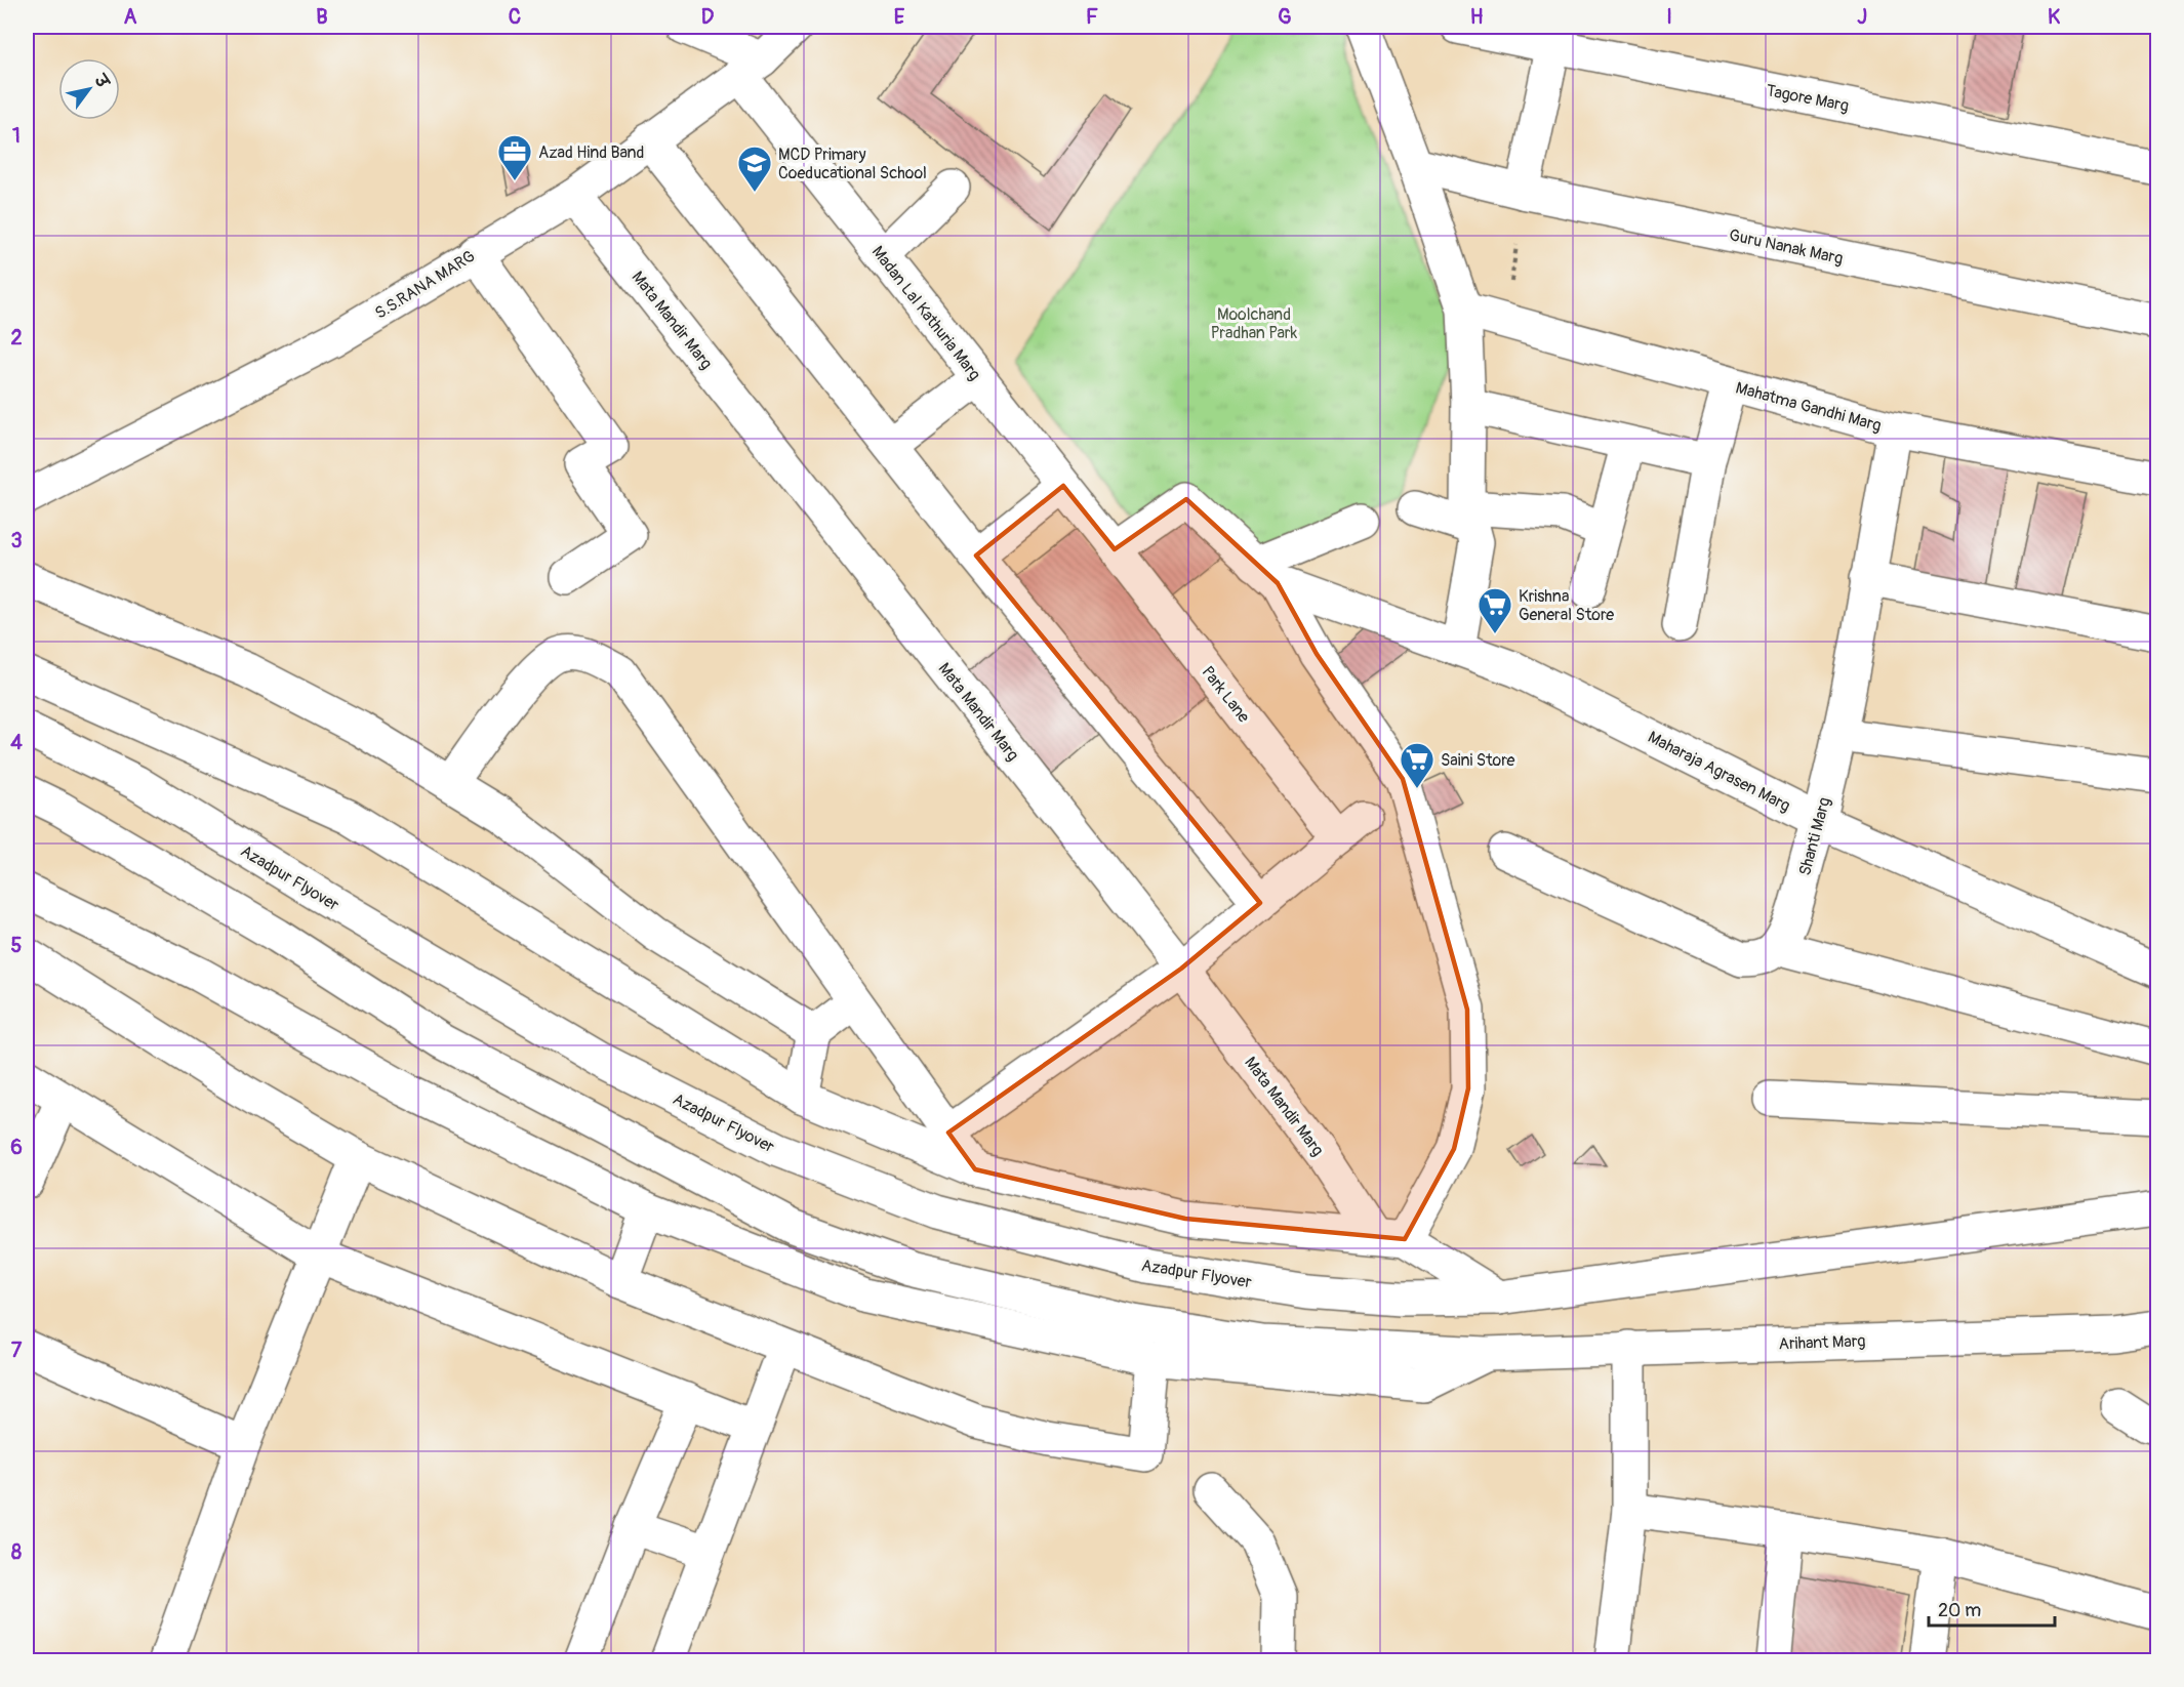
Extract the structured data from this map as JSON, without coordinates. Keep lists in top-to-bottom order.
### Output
{
  "streets": {
    "street": [
      "Tagore Marg",
      "Guru Nanak Marg",
      "S.S.RANA MARG",
      "Madan Lal Kathuria Marg",
      "Mata Mandir Marg",
      "Mahatma Gandhi Marg",
      "Park Lane",
      "Maharaja Agrasen Marg",
      "Shanti Marg",
      "Azadpur Flyover",
      "Arihant Marg"
    ]
  },
  "crossings": [
    ["S.S.RANA MARG", "Madan Lal Kathuria Marg"],
    ["S.S.RANA MARG", "Mata Mandir Marg"],
    ["Madan Lal Kathuria Marg", "Park Lane"],
    ["Mahatma Gandhi Marg", "Shanti Marg"],
    ["Maharaja Agrasen Marg", "Shanti Marg"]
  ],
  "parks": ["Moolchand Pradhan Park"],
  "places": {
    "office": ["Azad Hind Band"],
    "school or university": ["MCD Primary Coeducational School"],
    "supermarket": ["Krishna General Store", "Saini Store"]
  },
  "scale_bar": "20 m",
  "north": "top right",
  "grid": {
    "columns": [
      "A",
      "B",
      "C",
      "D",
      "E",
      "F",
      "G",
      "H",
      "I",
      "J",
      "K"
    ],
    "rows": [
      "1",
      "2",
      "3",
      "4",
      "5",
      "6",
      "7",
      "8"
    ]
  }
}
